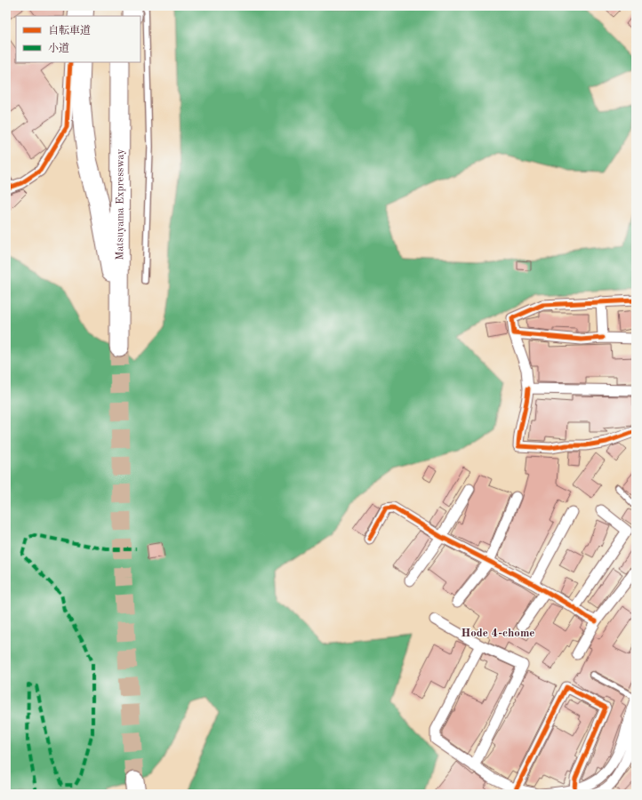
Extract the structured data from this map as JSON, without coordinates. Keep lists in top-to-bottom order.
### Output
{
  "streets": {
    "highway": ["Matsuyama Expressway"]
  },
  "districts": ["Hode 4-chome"],
  "legend": ["自転車道", "小道"]
}
